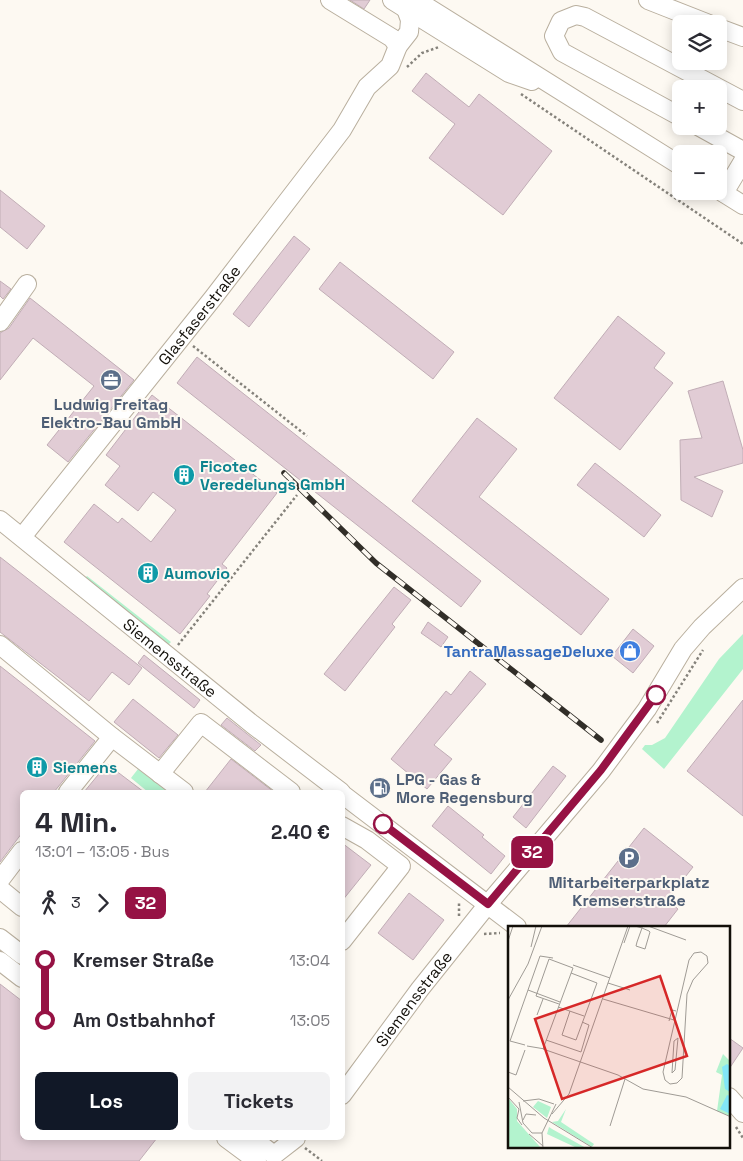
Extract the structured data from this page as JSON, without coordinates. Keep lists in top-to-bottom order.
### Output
{
  "streets": {
    "street": ["Glasfaserstraße", "Siemensstraße"]
  },
  "crossings": [
    ["Glasfaserstraße", "Siemensstraße"]
  ],
  "places": {
    "office": ["Ludwig Freitag Elektro-Bau GmbH"],
    "building": ["Ficotec Veredelungs GmbH", "Aumovio", "Siemens"],
    "shop": ["TantraMassageDeluxe"],
    "fuel station": ["LPG - Gas & More Regensburg"],
    "parking": ["Mitarbeiterparkplatz Kremserstraße"]
  },
  "lines": ["bus line 32"],
  "page": {
    "on_map": "32",
    "map_buttons": ["+", "−"],
    "heading": ["4 Min.", "13:01 – 13:05 · Bus", "2.40 €"],
    "legs": ["3", "32"],
    "list": [
      {
        "name": "Kremser Straße",
        "value": "13:04"
      },
      {
        "name": "Am Ostbahnhof",
        "value": "13:05"
      }
    ],
    "buttons": ["Los", "Tickets"]
  }
}
